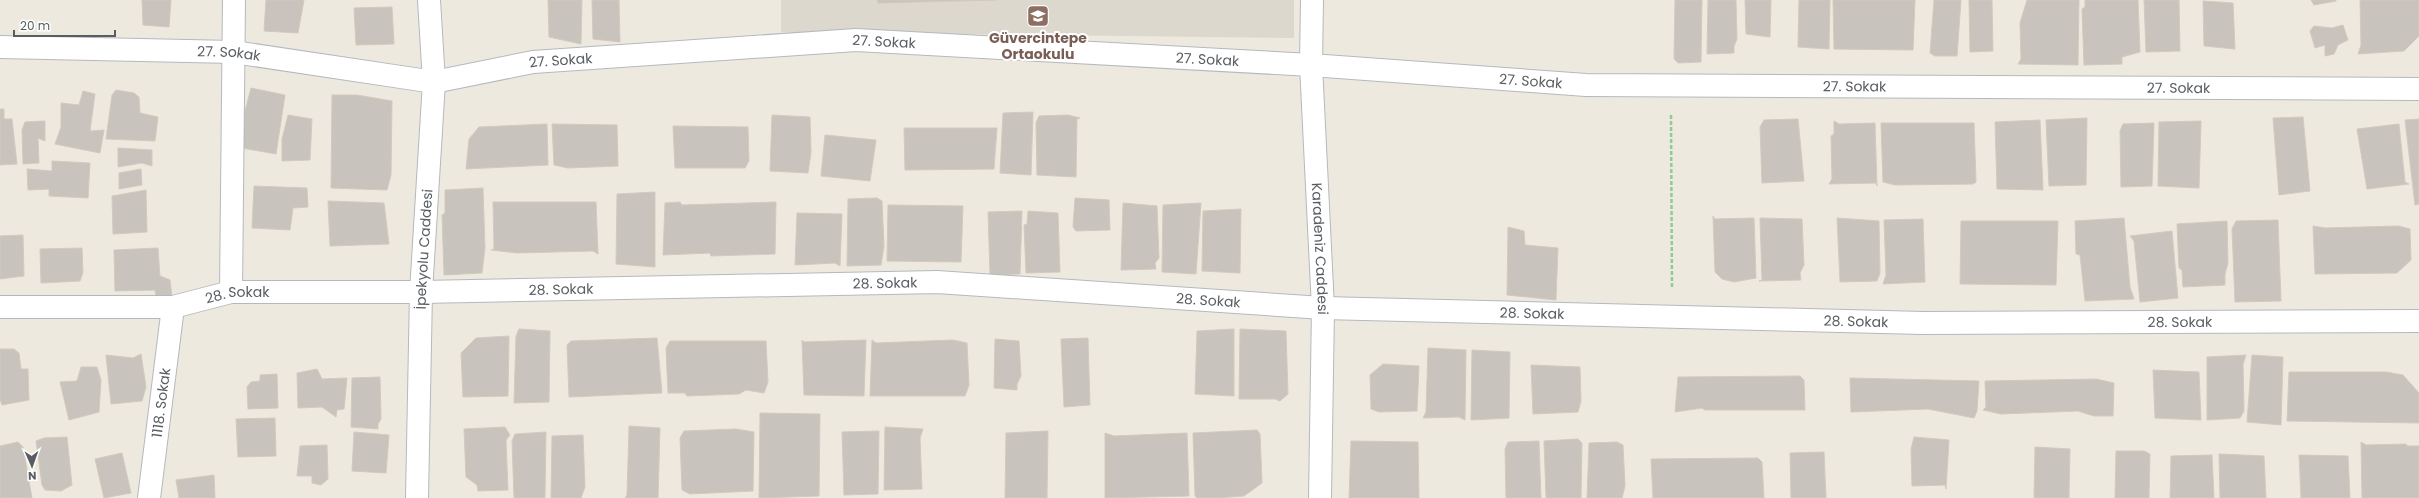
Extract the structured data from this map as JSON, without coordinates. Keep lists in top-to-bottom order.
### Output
{
  "streets": {
    "street": [
      "27. Sokak",
      "İpekyolu Caddesi",
      "Karadeniz Caddesi",
      "28. Sokak",
      "1118. Sokak"
    ]
  },
  "crossings": [
    ["27. Sokak", "İpekyolu Caddesi"],
    ["27. Sokak", "Karadeniz Caddesi"],
    ["İpekyolu Caddesi", "28. Sokak"],
    ["Karadeniz Caddesi", "28. Sokak"],
    ["28. Sokak", "1118. Sokak"]
  ],
  "places": {
    "school or university": ["Güvercintepe Ortaokulu"]
  },
  "scale_bar": "20 m",
  "north": "bottom"
}
